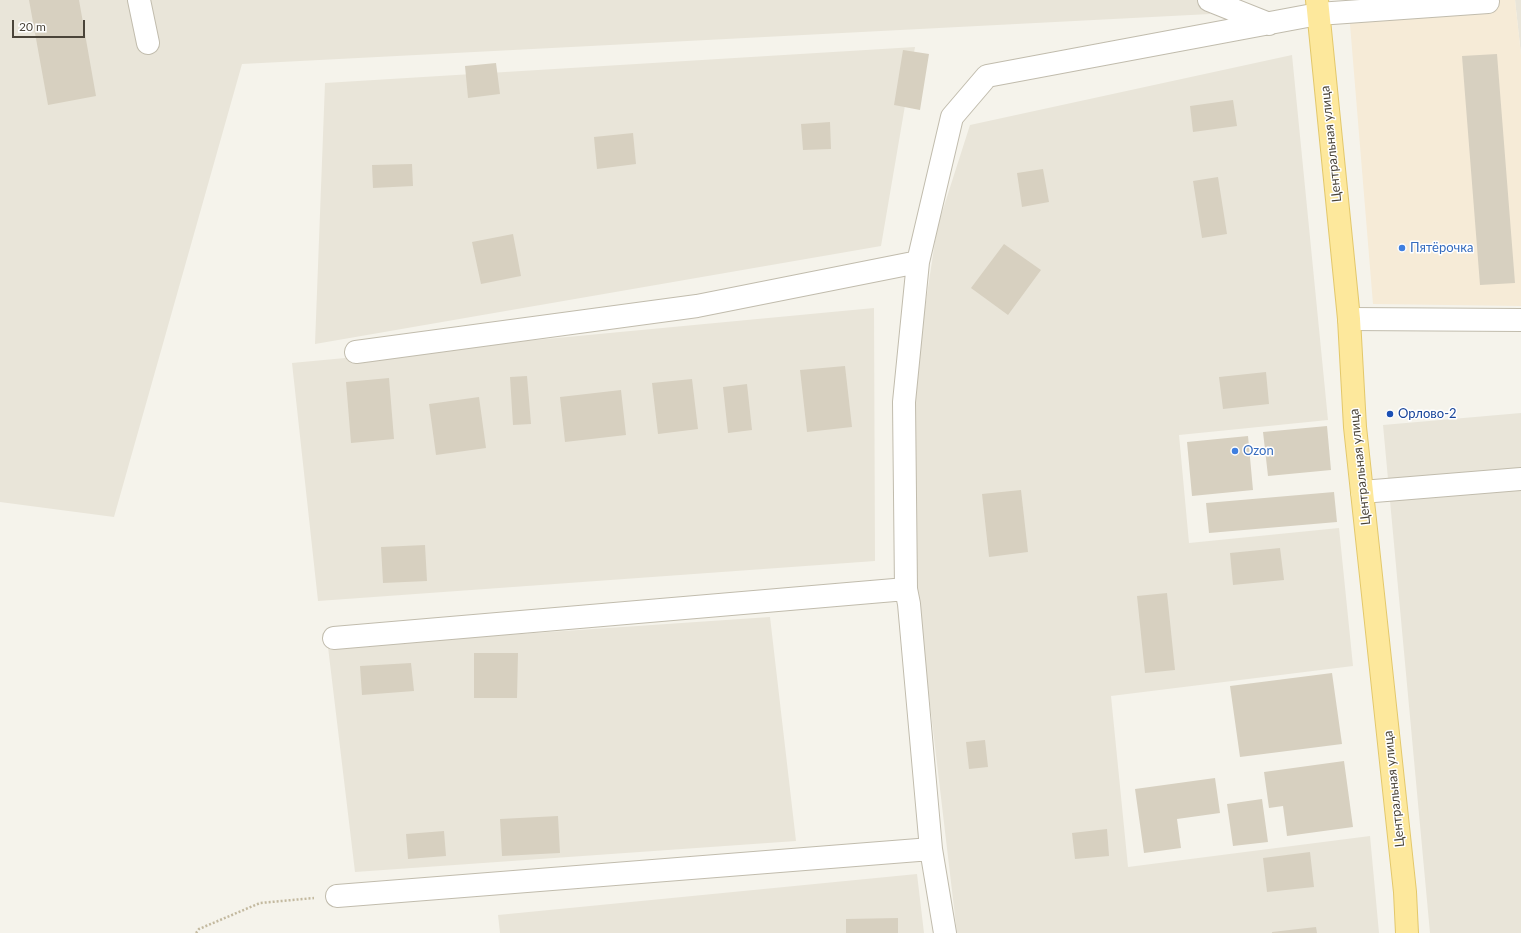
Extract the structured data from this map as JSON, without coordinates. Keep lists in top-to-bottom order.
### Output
{
  "streets": {
    "main road": ["Центральная улица"]
  },
  "places": ["Пятёрочка", "Орлово-2", "Ozon"],
  "scale_bar": "20 m"
}
